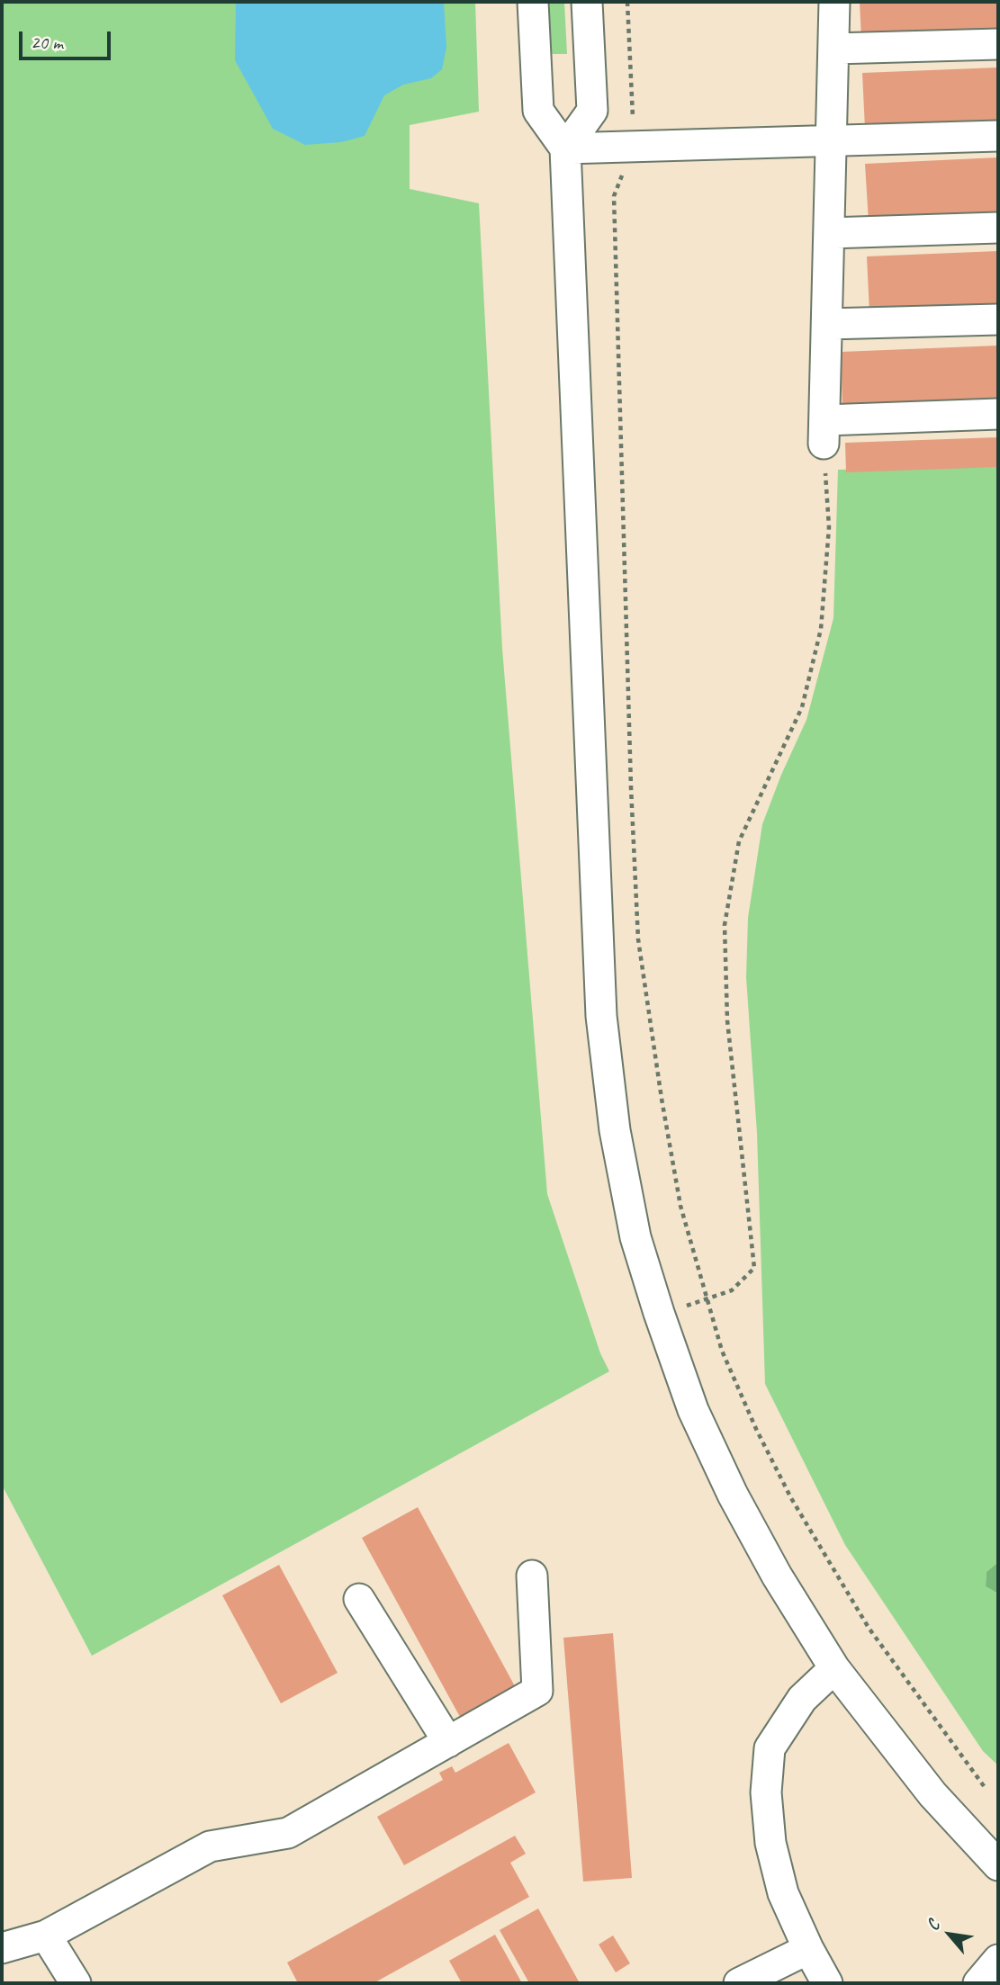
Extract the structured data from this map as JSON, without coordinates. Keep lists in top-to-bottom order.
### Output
{
  "scale_bar": "20 m",
  "north": "top left"
}
